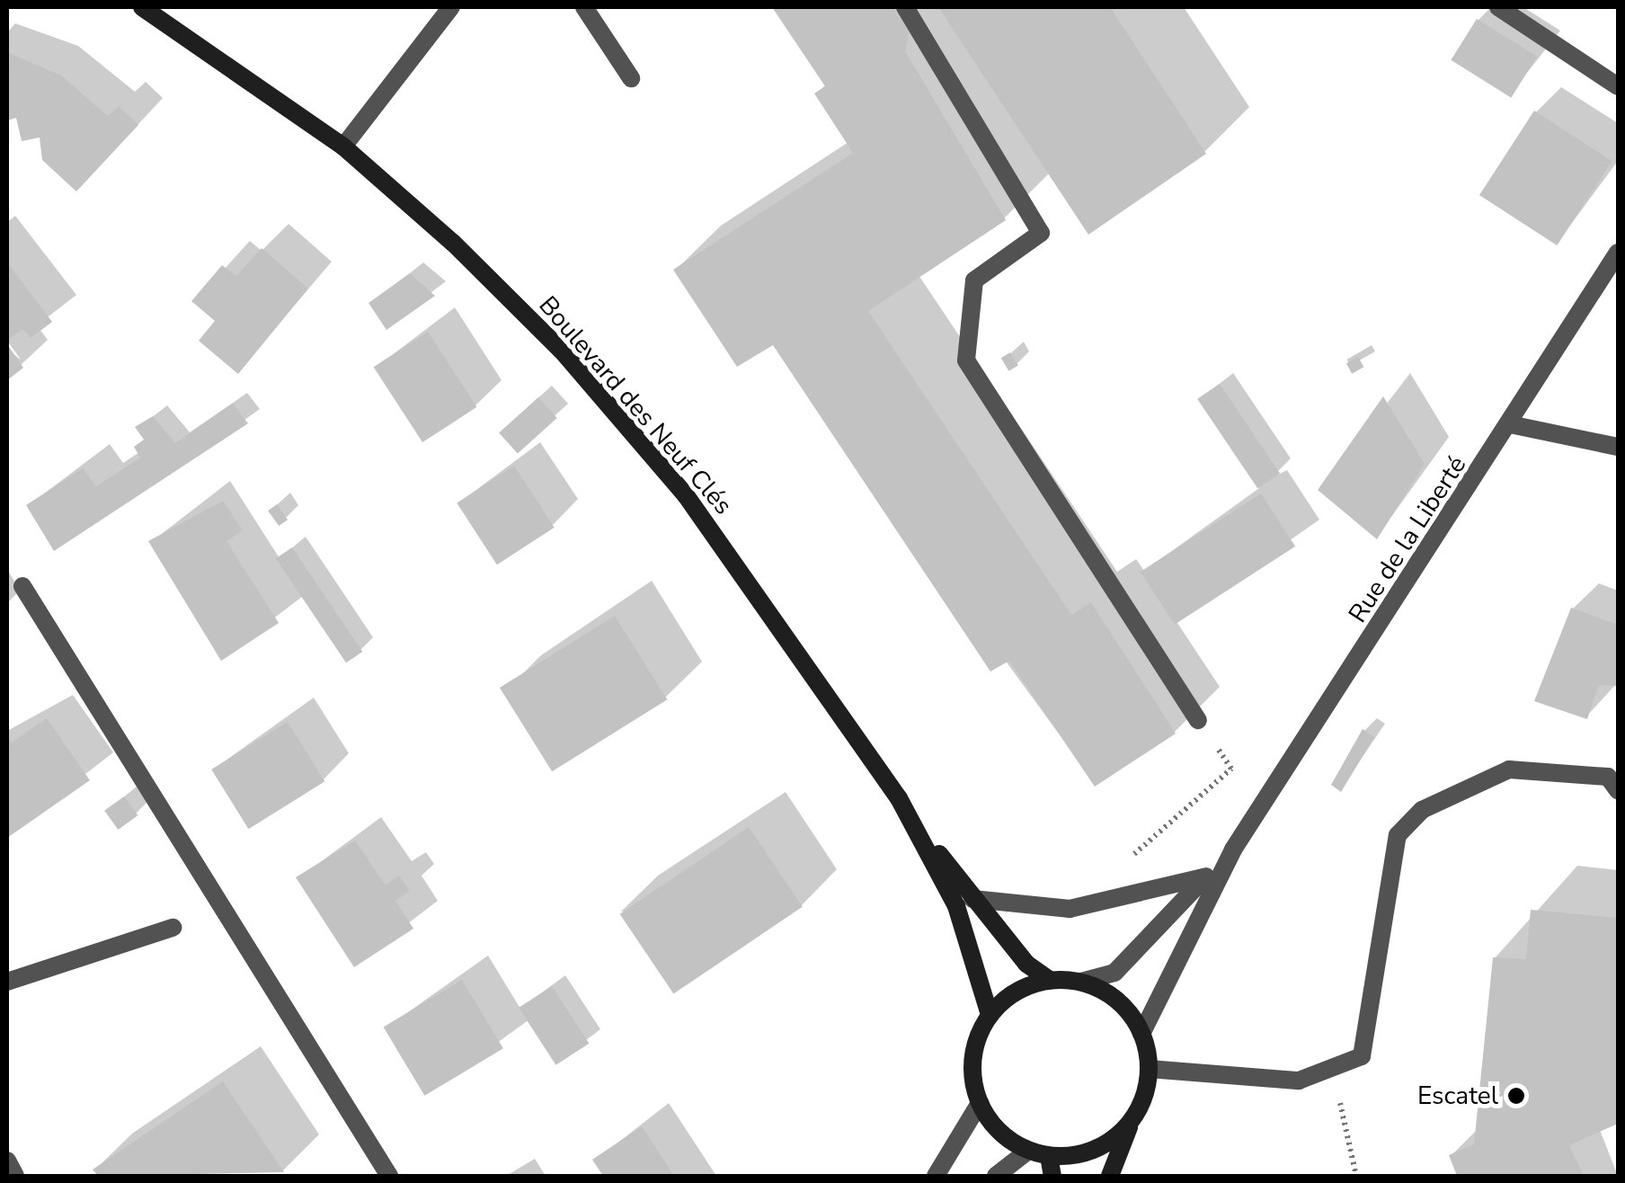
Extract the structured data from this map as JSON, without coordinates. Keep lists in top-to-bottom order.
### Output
{
  "streets": {
    "main road": ["Boulevard des Neuf Clés"],
    "street": ["Rue de la Liberté"]
  },
  "crossings": [
    ["Boulevard des Neuf Clés", "Rue de la Liberté"]
  ],
  "places": ["Escatel"]
}
